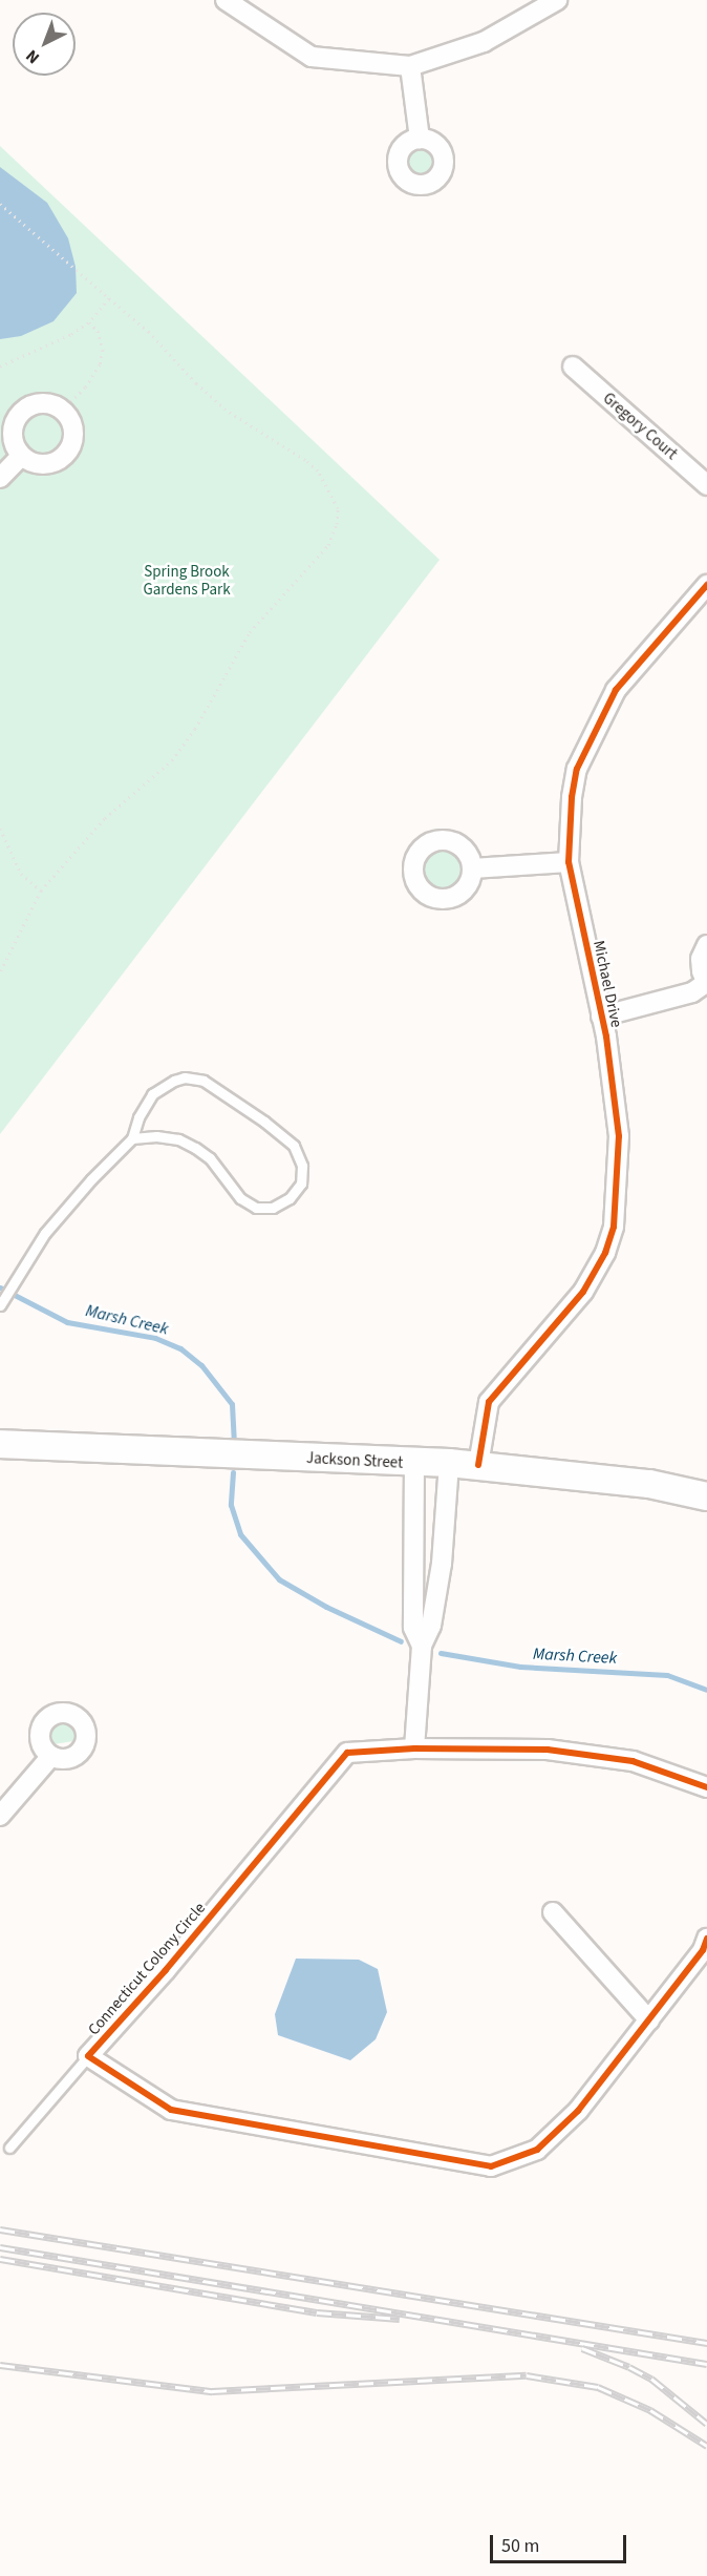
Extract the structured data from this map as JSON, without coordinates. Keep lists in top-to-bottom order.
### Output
{
  "streets": {
    "street": [
      "Gregory Court",
      "Michael Drive",
      "Jackson Street",
      "Connecticut Colony Circle"
    ]
  },
  "crossings": [
    ["Michael Drive", "Jackson Street"]
  ],
  "water": ["Marsh Creek"],
  "parks": ["Spring Brook Gardens Park"],
  "scale_bar": "50 m",
  "north": "bottom left"
}
